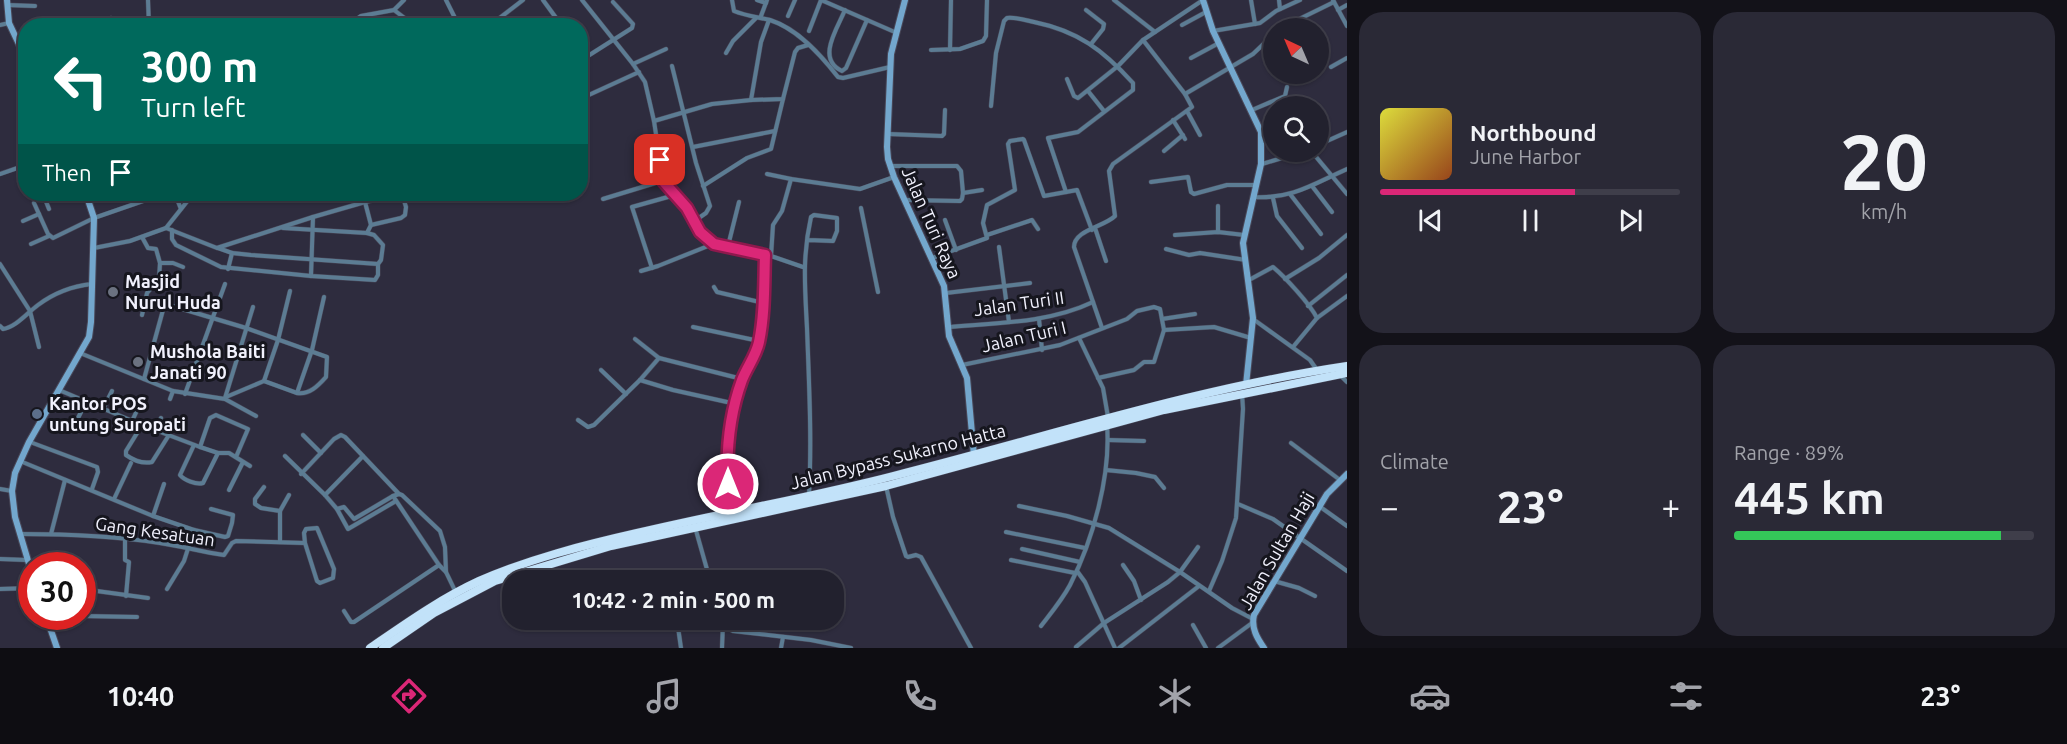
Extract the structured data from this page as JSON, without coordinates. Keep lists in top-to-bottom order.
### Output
{
  "streets": {
    "highway": ["Jalan Bypass Sukarno Hatta"],
    "street": [
      "Jalan Turi Raya",
      "Jalan Turi II",
      "Jalan Turi I",
      "Gang Kesatuan",
      "Jalan Sultan Haji"
    ]
  },
  "crossings": [
    ["Jalan Turi Raya", "Jalan Turi II"],
    ["Jalan Turi Raya", "Jalan Turi I"],
    ["Jalan Turi Raya", "Jalan Bypass Sukarno Hatta"],
    ["Jalan Turi I", "Jalan Bypass Sukarno Hatta"]
  ],
  "places": ["Masjid Nurul Huda", "Mushola Baiti Janati 90", "Kantor POS untung Suropati"],
  "north": "top left",
  "page": {
    "tile": [
      ["20", "km/h"],
      "Climate",
      ["Range · 89%", "445 km"]
    ],
    "turn": ["300 m", "Turn left"],
    "song": ["Northbound", "June Harbor"],
    "then": "Then",
    "heat": ["−", "23°", "+"],
    "limit": "30",
    "trip": "10:42 · 2 min · 500 m",
    "tabs": ["10:40", "23°"]
  }
}
